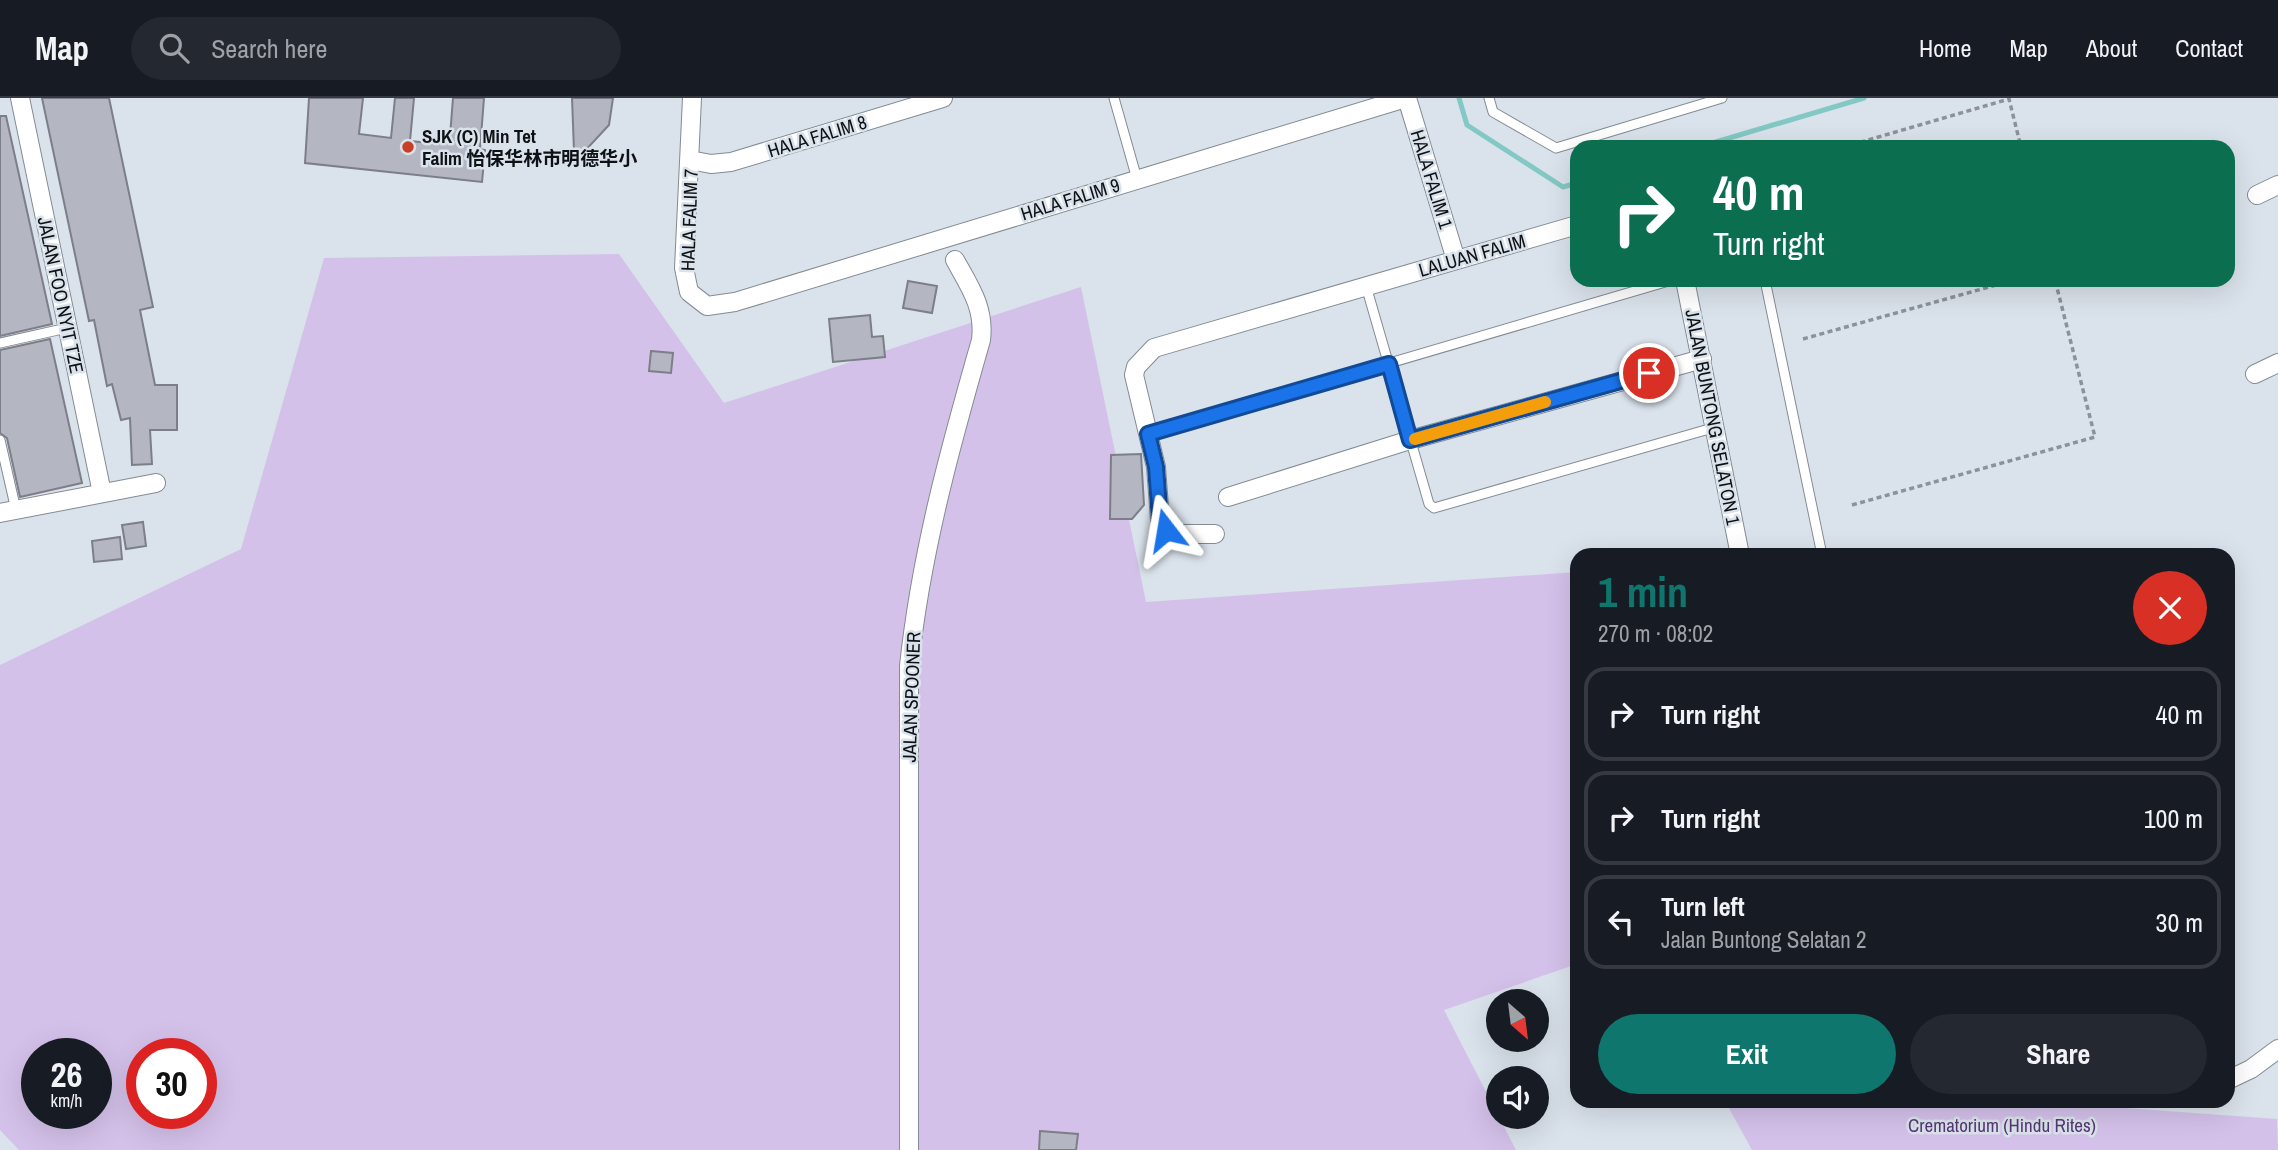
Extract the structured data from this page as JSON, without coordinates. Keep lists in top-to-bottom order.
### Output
{
  "streets": {
    "street": [
      "HALA FALIM 8",
      "HALA FALIM 1",
      "HALA FALIM 9",
      "HALA FALIM 7",
      "LALUAN FALIM",
      "JALAN FOO NYIT TZE",
      "JALAN BUNTONG SELATON 1",
      "JALAN SPOONER"
    ]
  },
  "crossings": [
    ["HALA FALIM 8", "HALA FALIM 7"],
    ["HALA FALIM 1", "HALA FALIM 9"],
    ["HALA FALIM 1", "LALUAN FALIM"],
    ["HALA FALIM 9", "HALA FALIM 7"]
  ],
  "parks": ["Crematorium (Hindu Rites)"],
  "places": ["SJK (C) Min Tet Falim 怡保华林市明德华小"],
  "north": "bottom right",
  "page": {
    "header": "Map",
    "search": "Search here",
    "nav": [
      "Home",
      "Map",
      "About",
      "Contact"
    ],
    "turn": ["40 m", "Turn right"],
    "heading": ["1 min", "270 m · 08:02"],
    "list": [
      {
        "name": "Turn right",
        "value": "40 m"
      },
      {
        "name": "Turn right",
        "value": "100 m"
      },
      {
        "name": "Turn left",
        "note": "Jalan Buntong Selatan 2",
        "value": "30 m"
      }
    ],
    "buttons": ["Exit", "Share"],
    "speed": "26 km/h",
    "limit": "30"
  }
}
